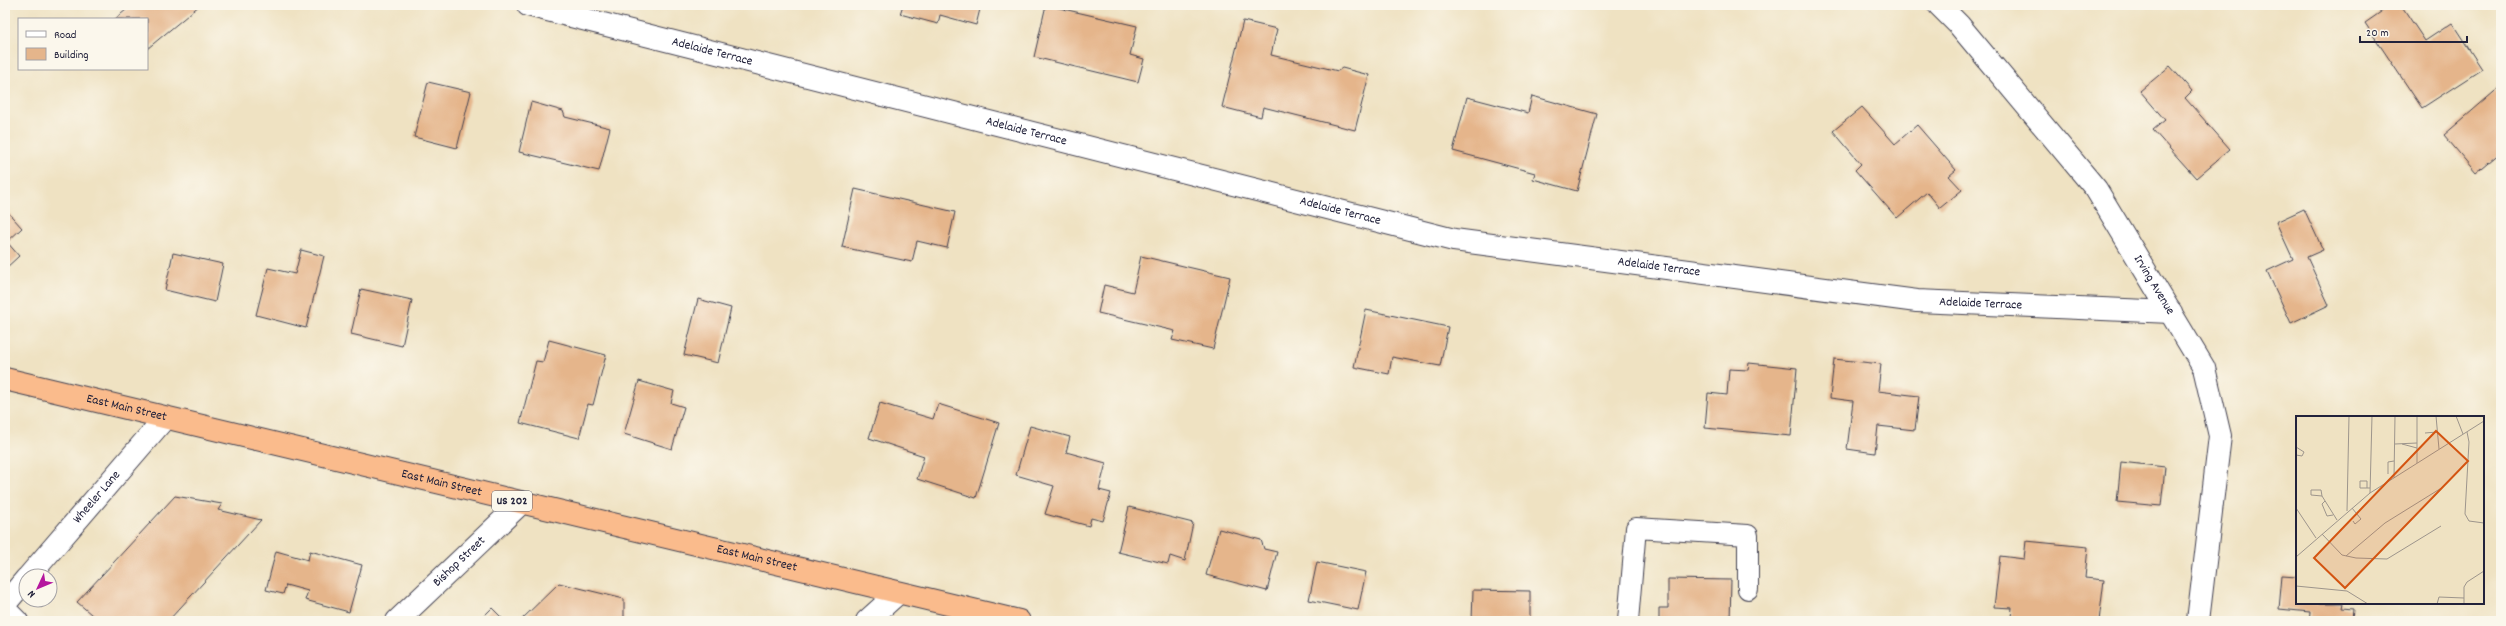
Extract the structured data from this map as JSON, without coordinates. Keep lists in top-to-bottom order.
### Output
{
  "streets": {
    "highway": ["East Main Street", "US 202"],
    "street": [
      "Adelaide Terrace",
      "Irving Avenue",
      "Wheeler Lane",
      "Bishop Street"
    ]
  },
  "crossings": [
    ["Adelaide Terrace", "Irving Avenue"],
    ["East Main Street", "Wheeler Lane"],
    ["East Main Street", "Bishop Street"]
  ],
  "legend": ["Road", "Building"],
  "scale_bar": "20 m",
  "north": "bottom left"
}
